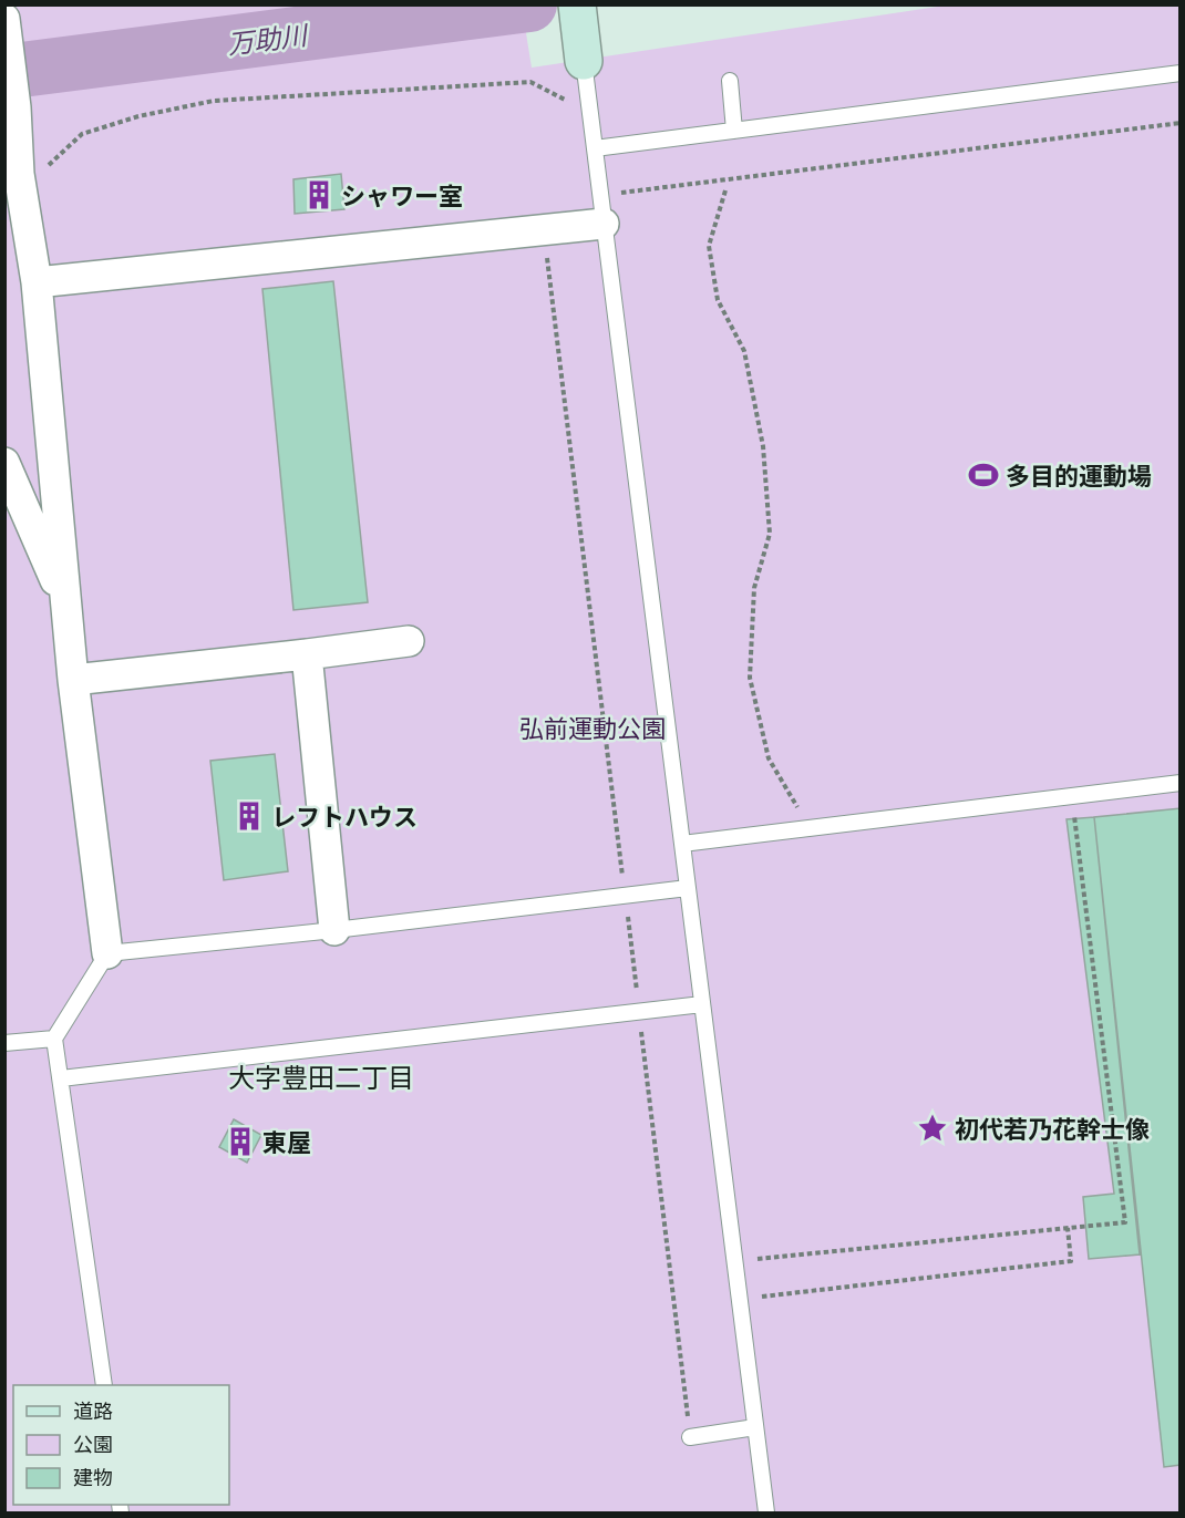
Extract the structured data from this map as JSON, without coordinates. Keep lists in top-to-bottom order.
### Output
{
  "districts": ["大字豊田二丁目"],
  "water": ["万助川"],
  "parks": ["弘前運動公園"],
  "places": {
    "building": ["シャワー室", "レフトハウス", "東屋"],
    "sports": ["多目的運動場"],
    "place": ["初代若乃花幹士像"]
  },
  "legend": ["道路", "公園", "建物"]
}
